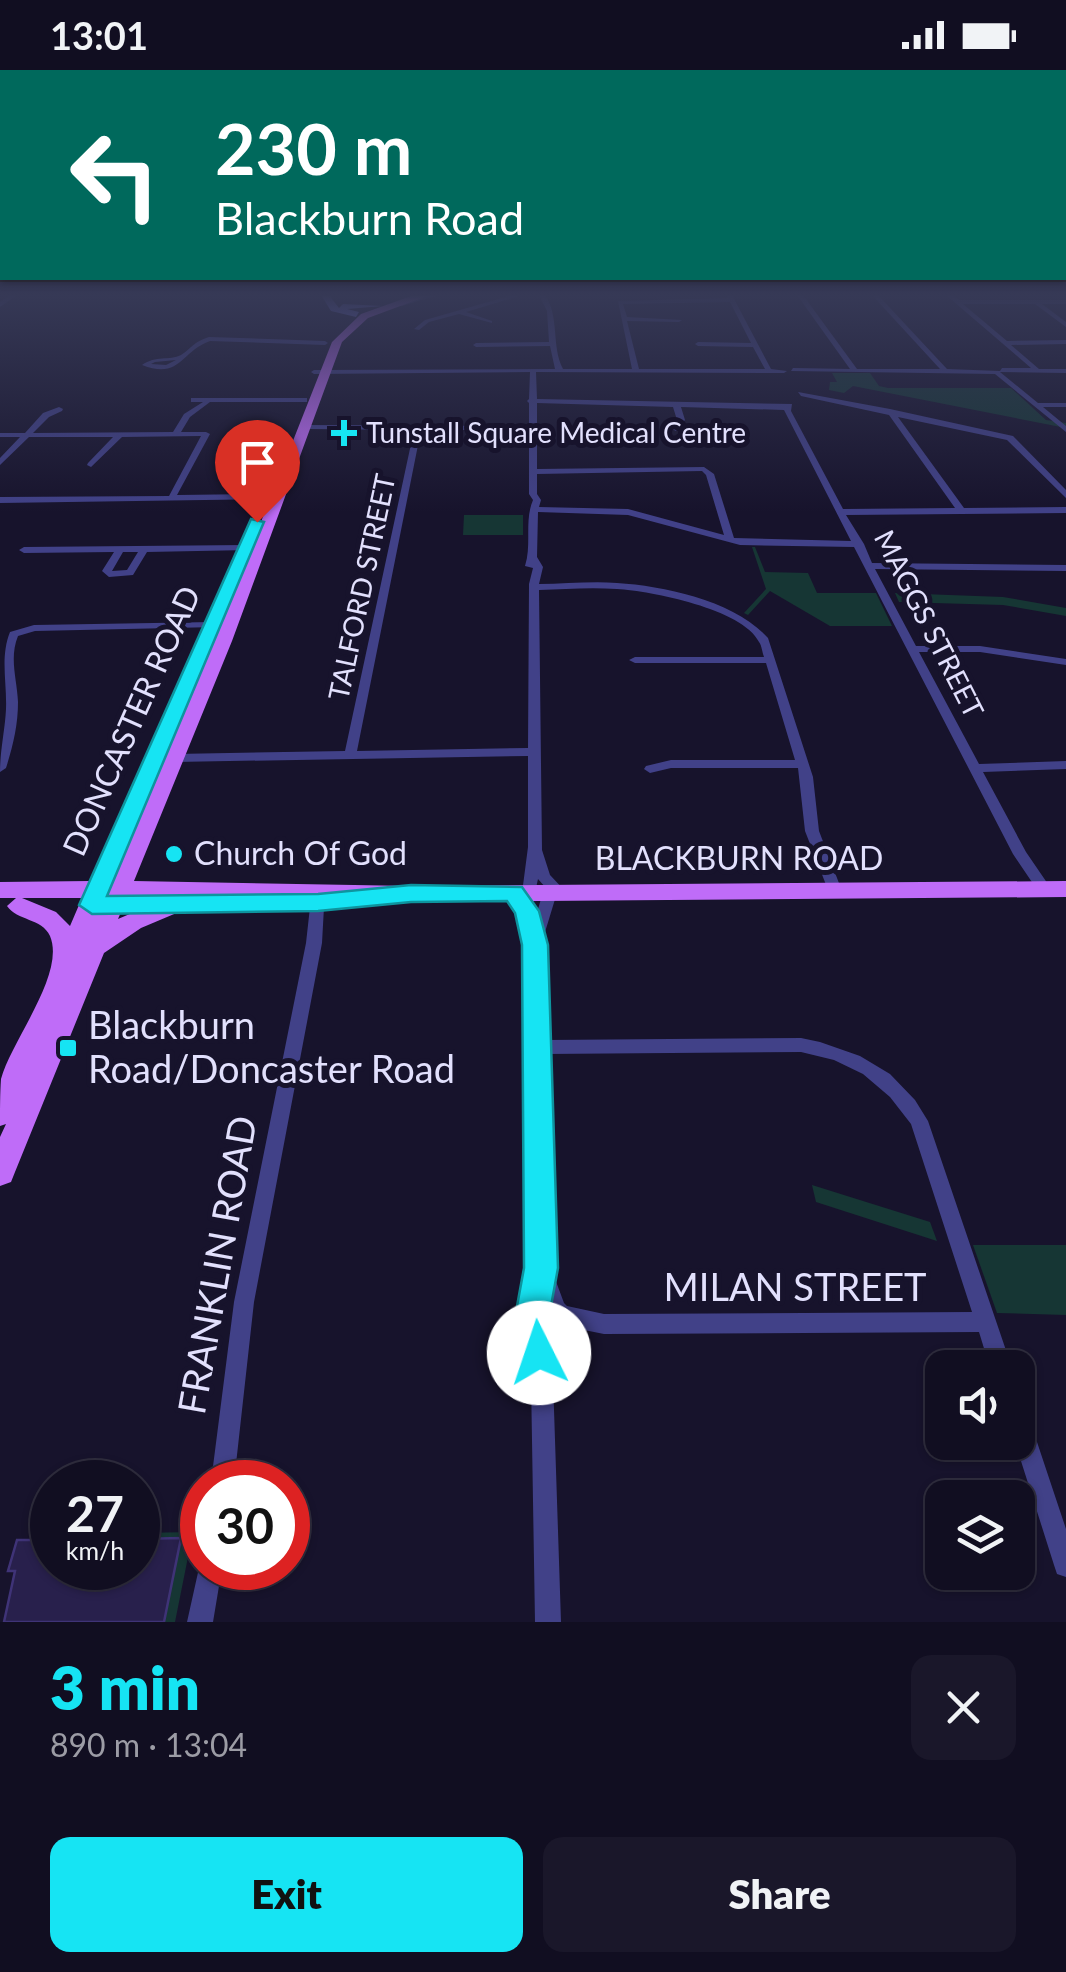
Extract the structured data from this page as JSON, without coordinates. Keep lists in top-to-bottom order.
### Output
{
  "streets": {
    "main road": ["DONCASTER ROAD", "BLACKBURN ROAD"],
    "street": [
      "TALFORD STREET",
      "MAGGS STREET",
      "FRANKLIN ROAD",
      "MILAN STREET"
    ]
  },
  "crossings": [
    ["MAGGS STREET", "BLACKBURN ROAD"],
    ["DONCASTER ROAD", "BLACKBURN ROAD"],
    ["BLACKBURN ROAD", "FRANKLIN ROAD"]
  ],
  "places": {
    "health": ["Tunstall Square Medical Centre"],
    "other": ["Church Of God"],
    "transit": ["Blackburn Road/Doncaster Road"]
  },
  "page": {
    "status": "13:01",
    "turn": ["230 m", "Blackburn Road"],
    "speed": "27 km/h",
    "limit": "30",
    "heading": ["3 min", "890 m · 13:04"],
    "buttons": ["Exit", "Share"]
  }
}
